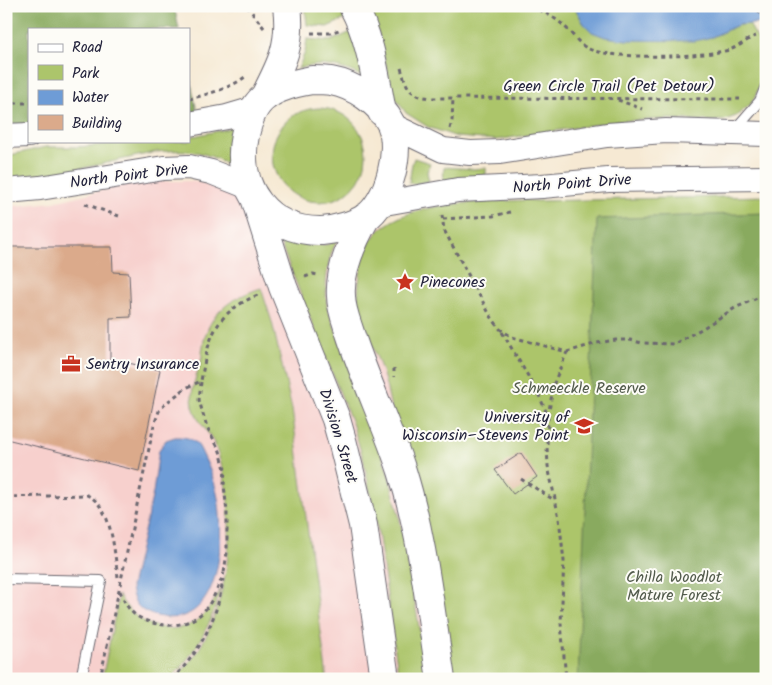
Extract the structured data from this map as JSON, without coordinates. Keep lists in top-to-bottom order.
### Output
{
  "streets": {
    "main road": ["Division Street"],
    "street": ["North Point Drive"],
    "path": ["Green Circle Trail (Pet Detour)"]
  },
  "crossings": [
    ["North Point Drive", "Division Street"]
  ],
  "parks": ["Schmeeckle Reserve", "Chilla Woodlot Mature Forest"],
  "places": {
    "place": ["Pinecones"],
    "office": ["Sentry Insurance"],
    "school or university": ["University of Wisconsin–Stevens Point"]
  },
  "legend": [
    "Road",
    "Park",
    "Water",
    "Building"
  ]
}
